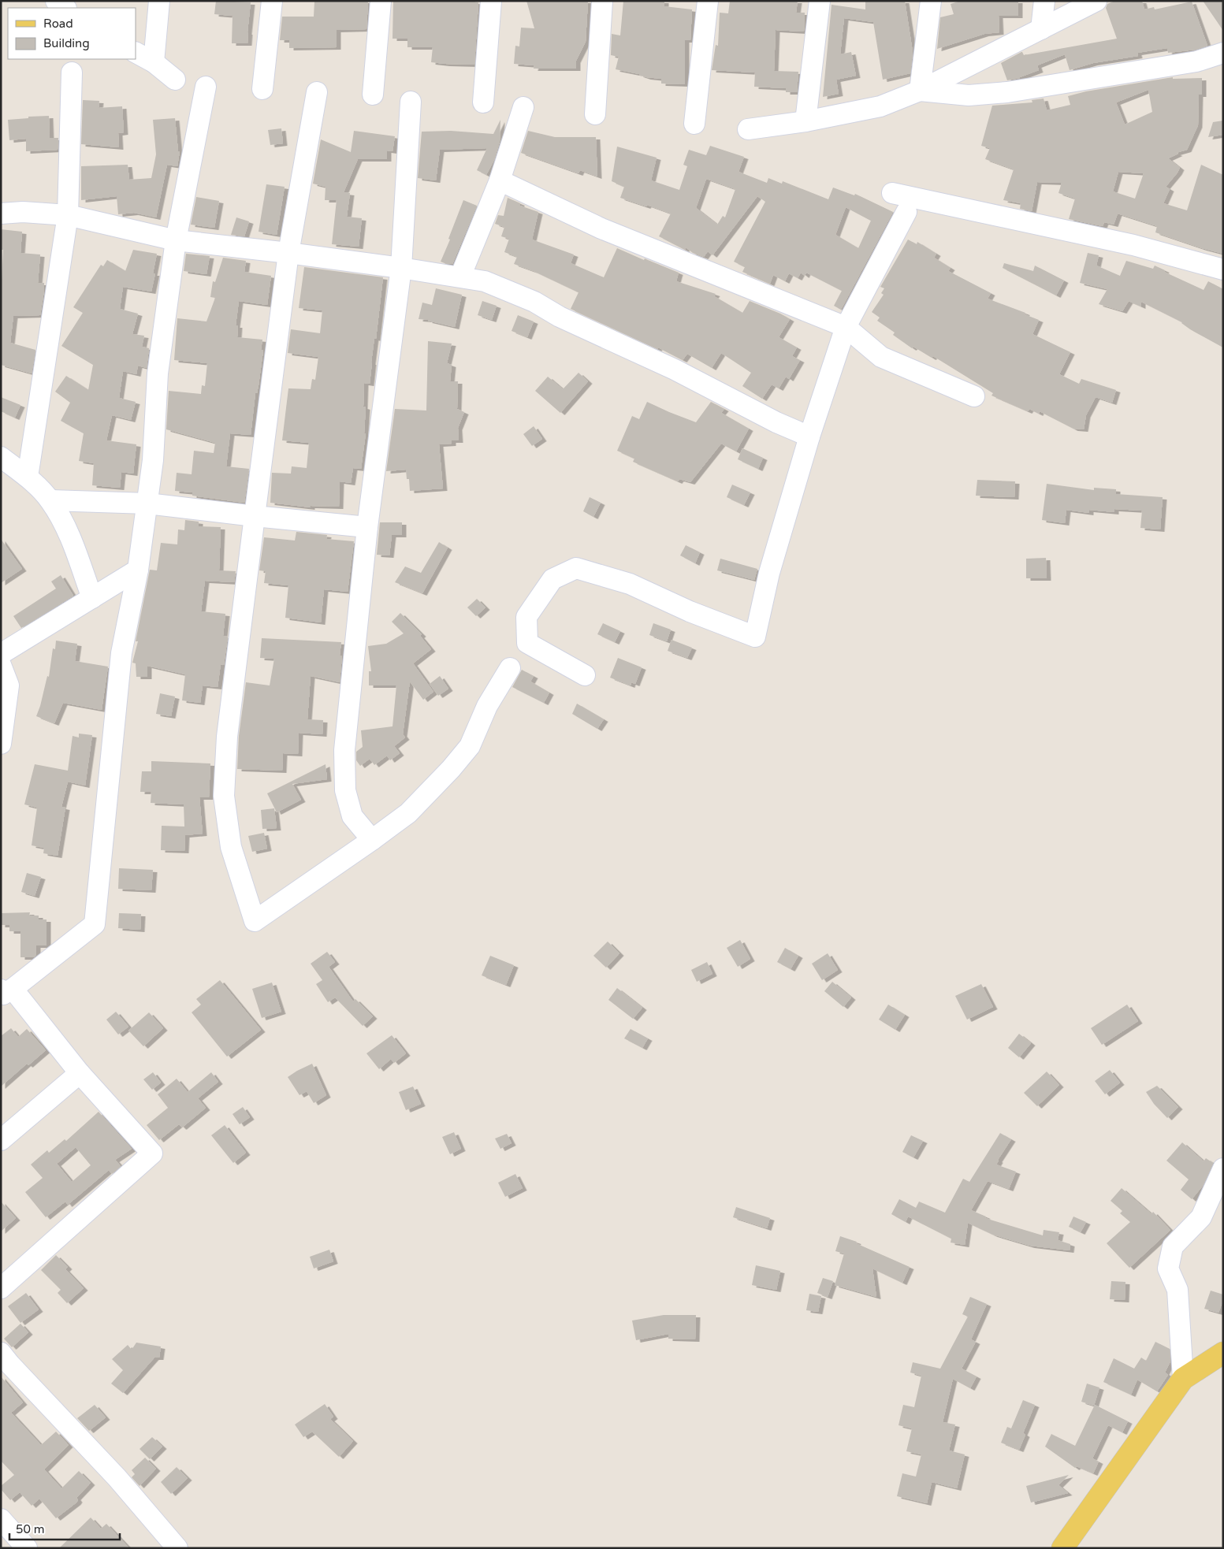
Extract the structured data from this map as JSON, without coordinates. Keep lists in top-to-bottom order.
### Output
{
  "legend": ["Road", "Building"],
  "scale_bar": "50 m"
}
